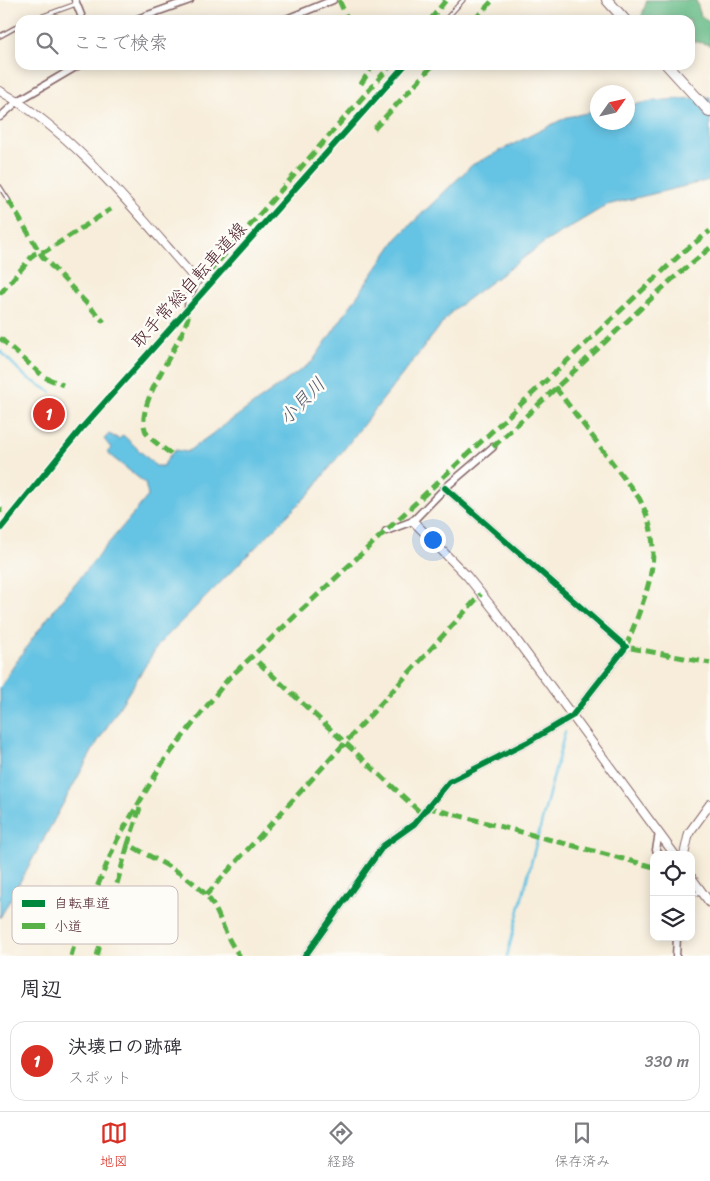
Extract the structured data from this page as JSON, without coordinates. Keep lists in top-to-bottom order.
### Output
{
  "streets": {
    "lane": ["取手常総自転車道線"]
  },
  "water": ["小貝川"],
  "legend": ["自転車道", "小道"],
  "north": "top right",
  "page": {
    "search": "ここで検索",
    "pins": "1",
    "heading": "周辺",
    "list": [
      {
        "mark": "1",
        "name": "決壊口の跡碑",
        "note": "スポット",
        "value": "330 m"
      }
    ],
    "nav": ["地図", "経路", "保存済み"]
  }
}
